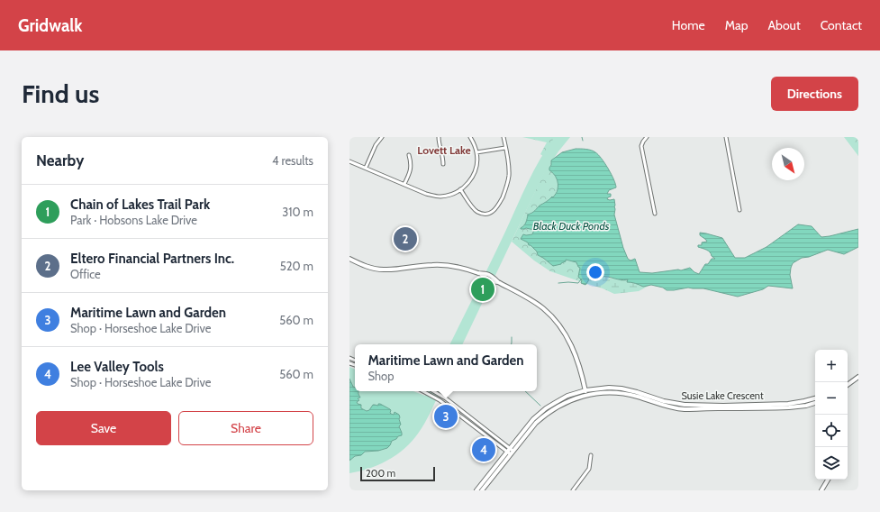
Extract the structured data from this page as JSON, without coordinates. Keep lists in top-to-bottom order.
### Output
{
  "streets": {
    "street": ["Susie Lake Crescent"]
  },
  "districts": ["Lovett Lake"],
  "water": ["Black Duck Ponds"],
  "scale_bar": "200 m",
  "north": "bottom right",
  "page": {
    "header": "Gridwalk",
    "nav": [
      "Home",
      "Map",
      "About",
      "Contact"
    ],
    "buttons": [
      "Directions",
      ["Save", "Share"]
    ],
    "title": "Find us",
    "heading": ["Nearby", "4 results"],
    "list": [
      {
        "mark": "1",
        "name": "Chain of Lakes Trail Park",
        "note": "Park · Hobsons Lake Drive",
        "value": "310 m"
      },
      {
        "mark": "2",
        "name": "Eltero Financial Partners Inc.",
        "note": "Office",
        "value": "520 m"
      },
      {
        "mark": "3",
        "name": "Maritime Lawn and Garden",
        "note": "Shop · Horseshoe Lake Drive",
        "value": "560 m"
      },
      {
        "mark": "4",
        "name": "Lee Valley Tools",
        "note": "Shop · Horseshoe Lake Drive",
        "value": "560 m"
      }
    ],
    "pins": [
      "2",
      "1",
      "3",
      "4"
    ],
    "popup": ["Maritime Lawn and Garden", "Shop"],
    "map_buttons": ["+", "−"],
    "scale": "200 m"
  }
}
